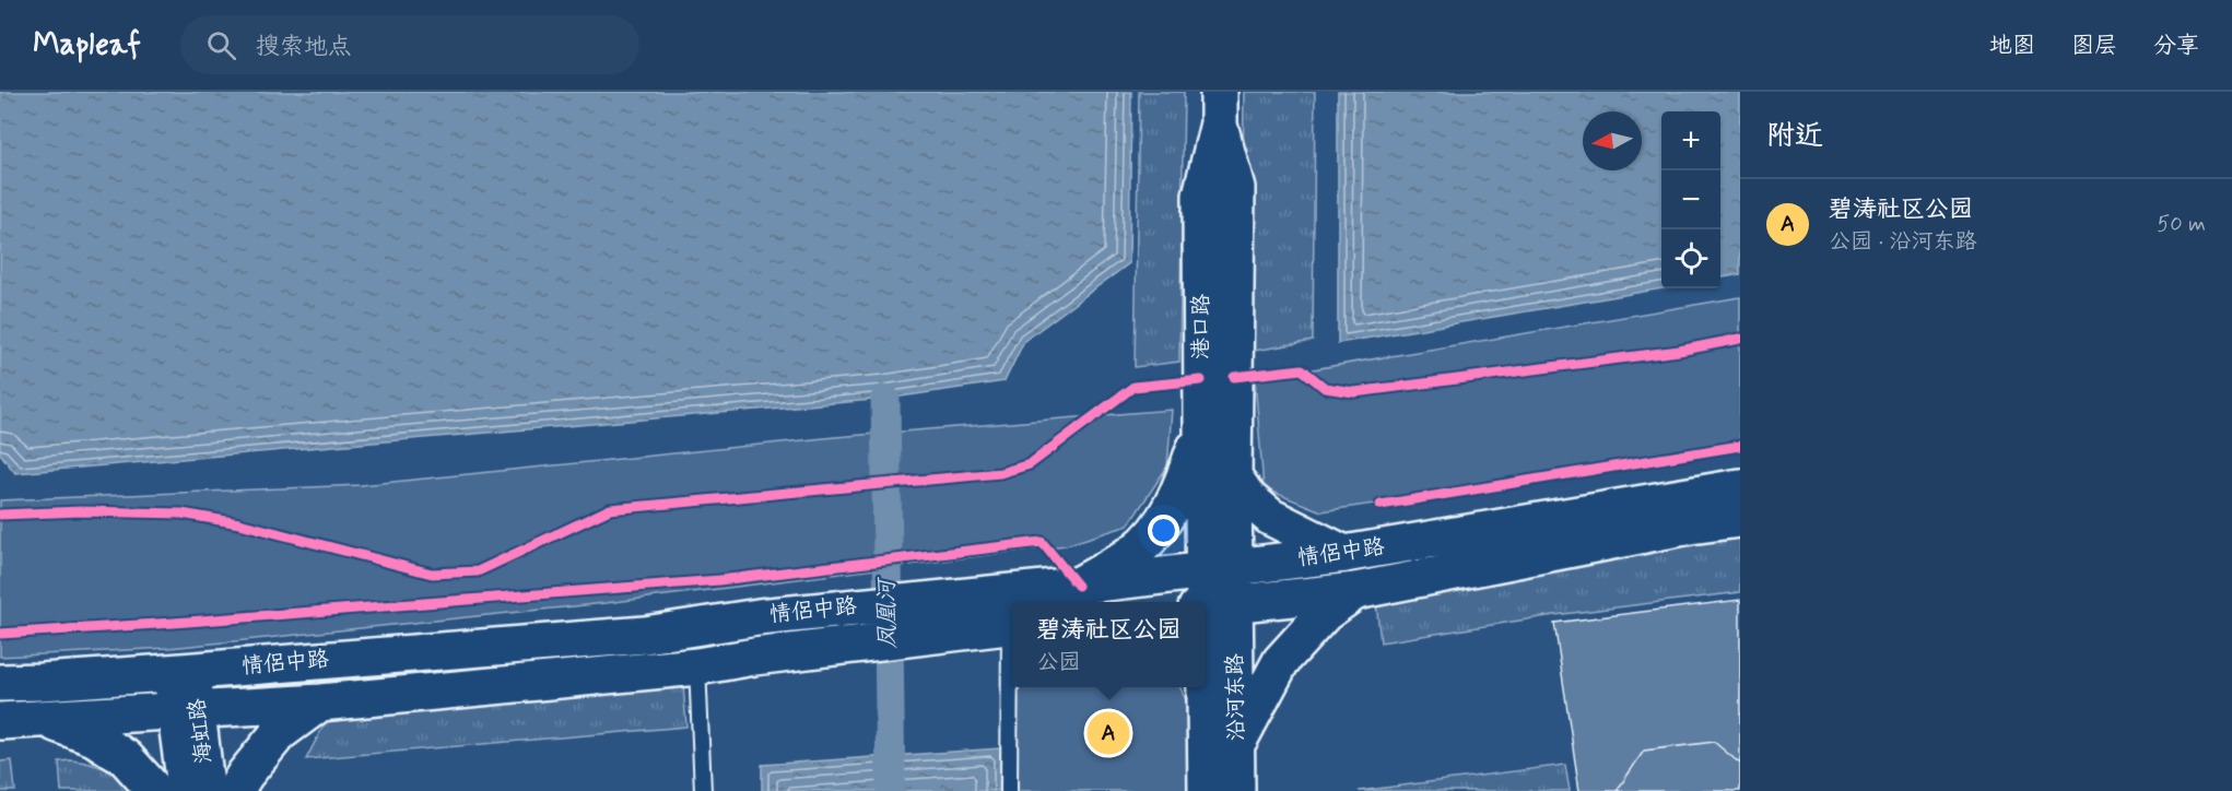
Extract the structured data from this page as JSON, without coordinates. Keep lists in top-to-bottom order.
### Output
{
  "streets": {
    "main road": ["港口路", "情侶中路", "沿河东路"],
    "street": ["海虹路"]
  },
  "crossings": [
    ["港口路", "情侶中路"],
    ["港口路", "沿河东路"],
    ["情侶中路", "沿河东路"],
    ["情侶中路", "海虹路"]
  ],
  "water": ["凤凰河"],
  "north": "left",
  "page": {
    "header": "Mapleaf",
    "search": "搜索地点",
    "nav": ["地图", "图层", "分享"],
    "heading": "附近",
    "map_buttons": ["+", "−"],
    "list": [
      {
        "mark": "A",
        "name": "碧涛社区公园",
        "note": "公园 · 沿河东路",
        "value": "50 m"
      }
    ],
    "popup": ["碧涛社区公园", "公园"],
    "pins": "A"
  }
}
